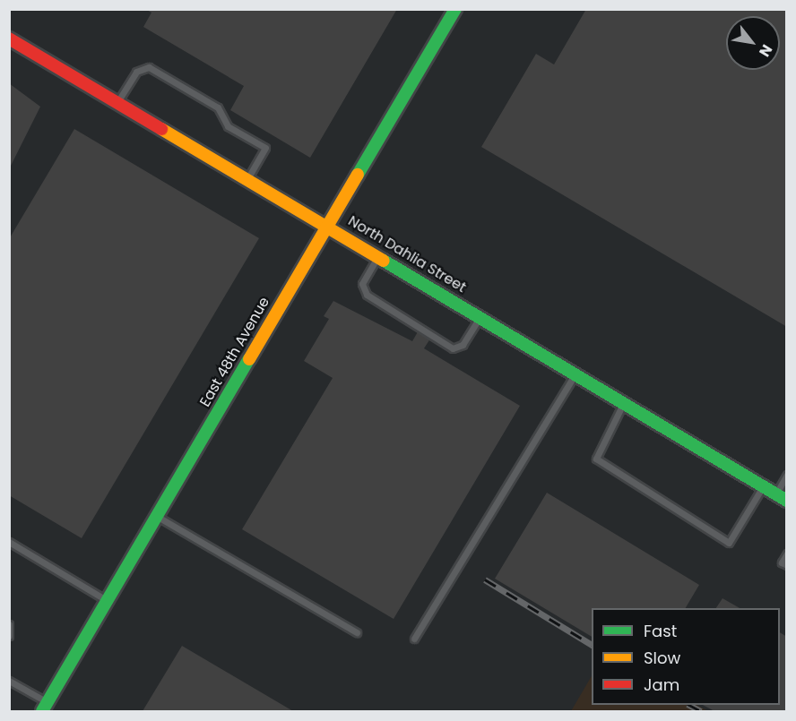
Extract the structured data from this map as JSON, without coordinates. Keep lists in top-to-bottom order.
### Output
{
  "streets": {
    "street": ["North Dahlia Street", "East 48th Avenue"]
  },
  "crossings": [
    ["North Dahlia Street", "East 48th Avenue"]
  ],
  "legend": ["Fast", "Slow", "Jam"],
  "north": "bottom right"
}
